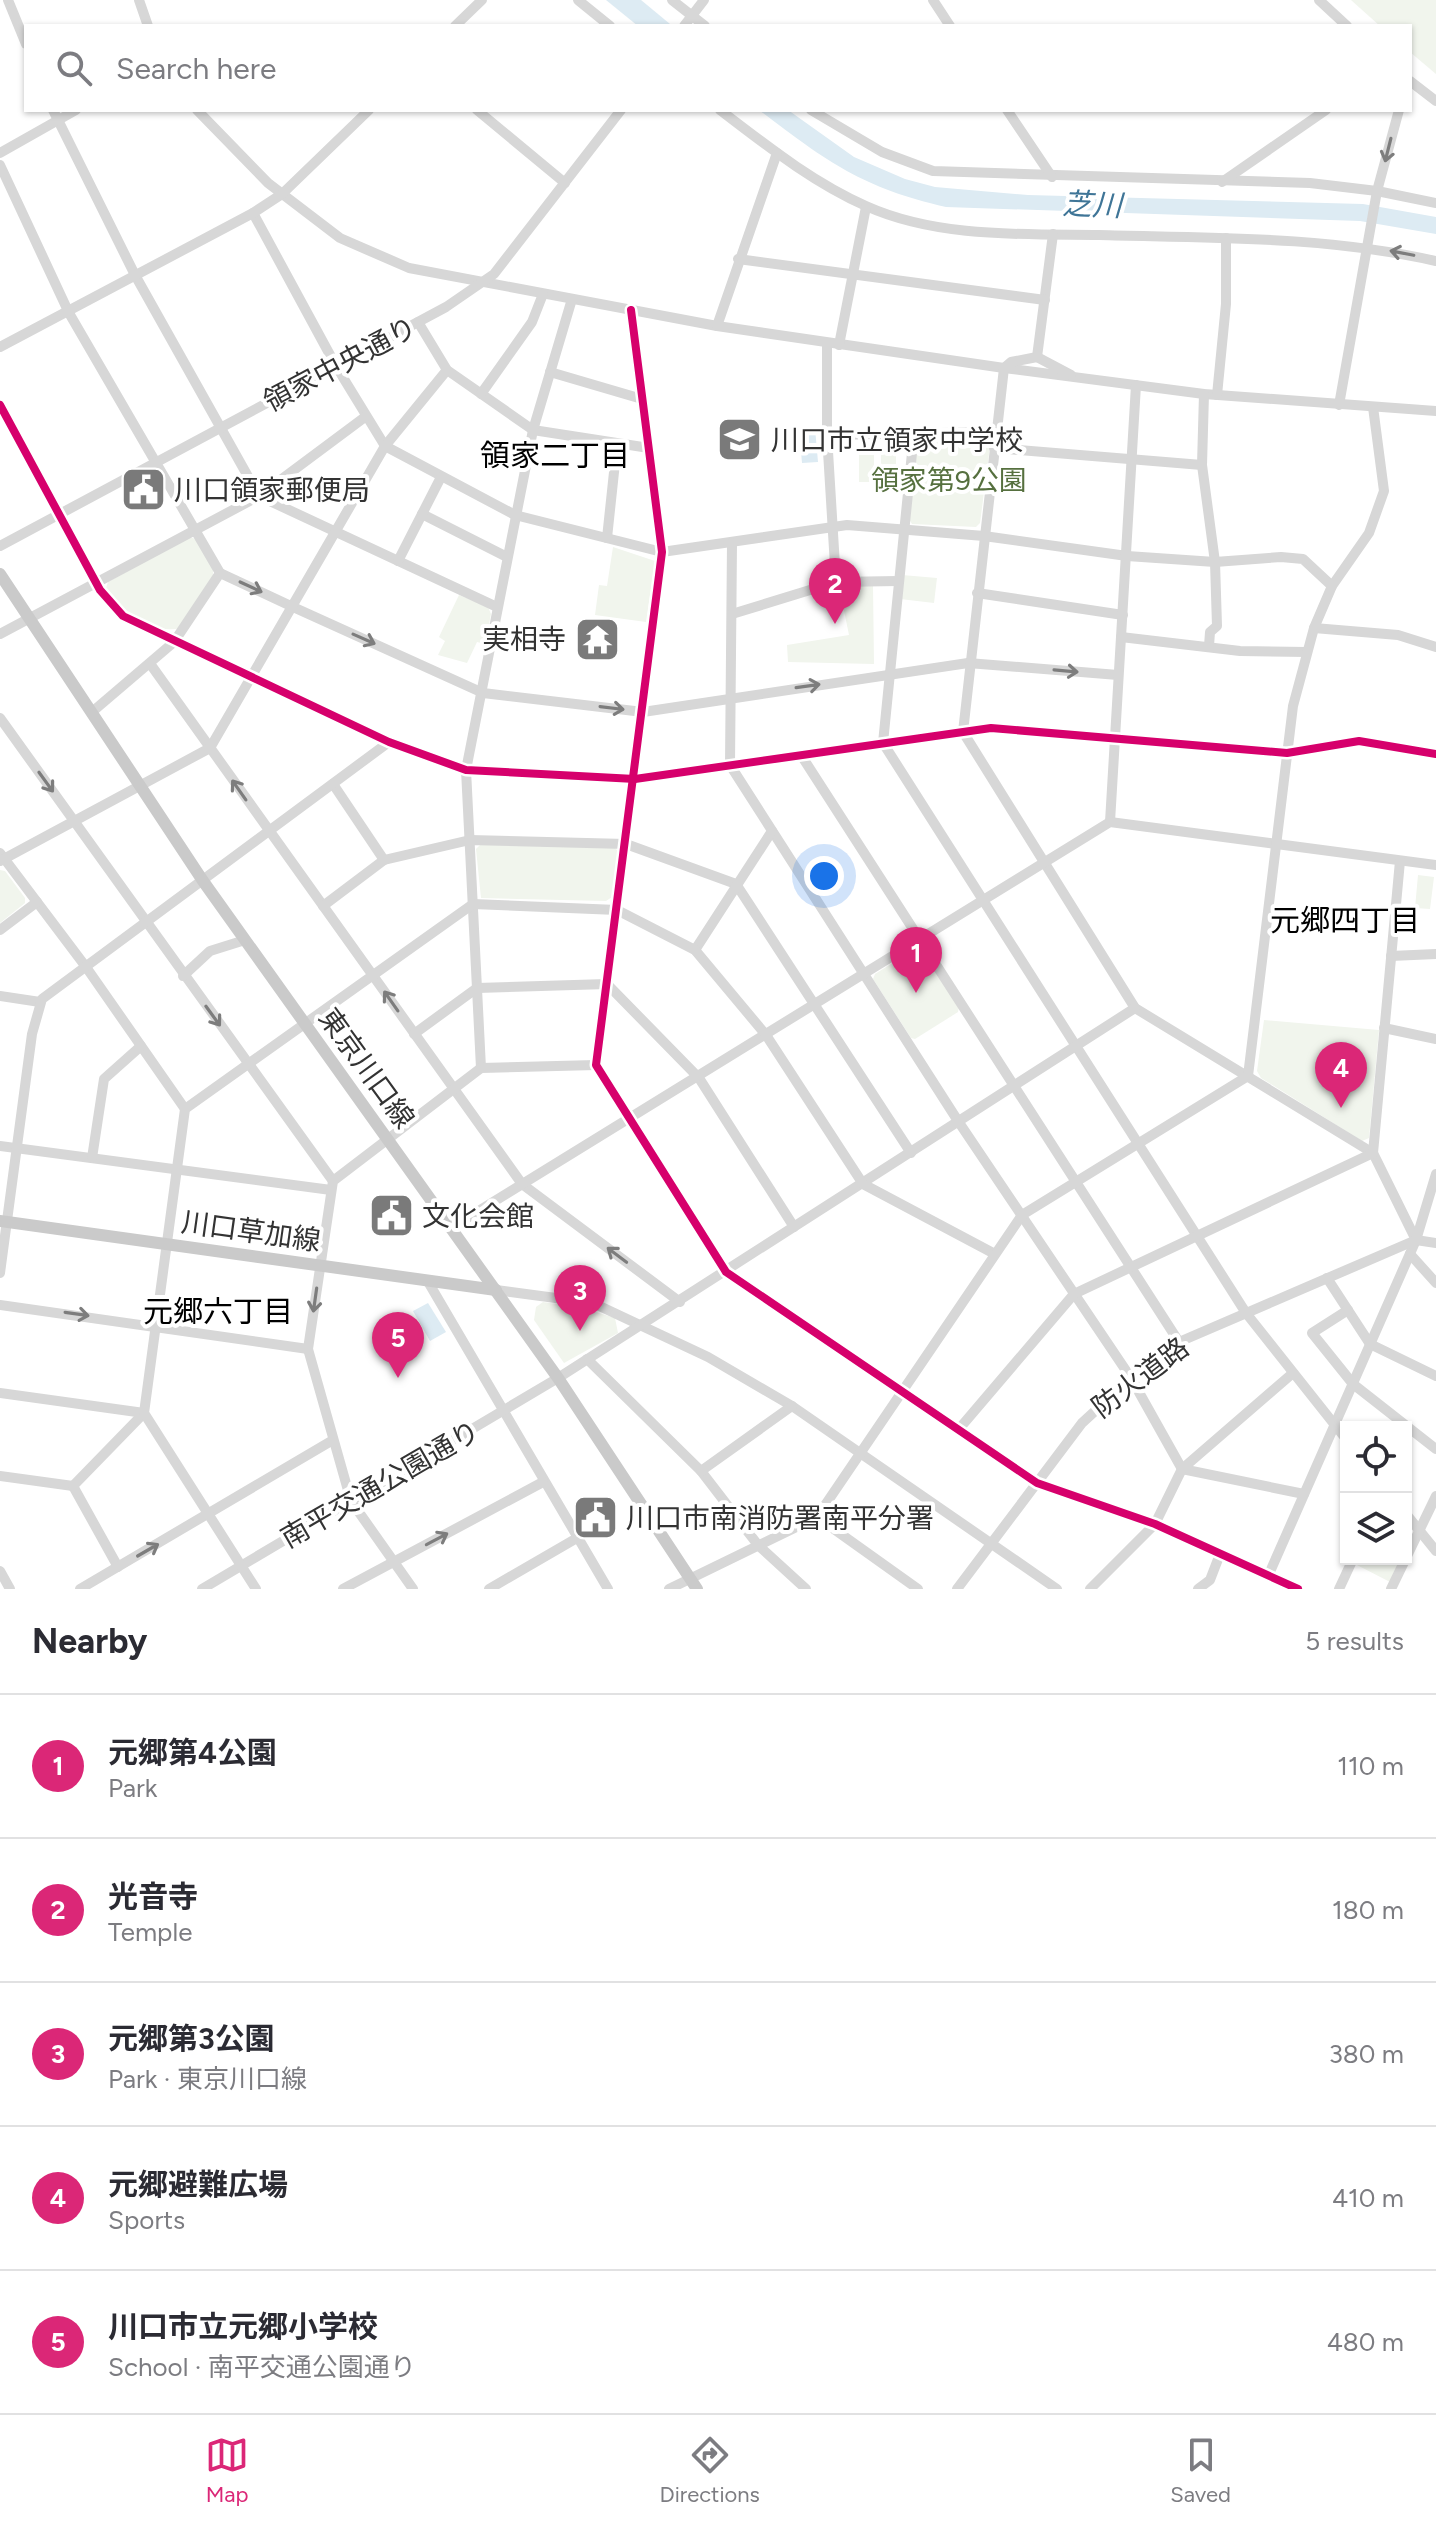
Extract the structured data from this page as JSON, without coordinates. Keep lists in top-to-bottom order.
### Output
{
  "streets": {
    "main road": ["東京川口線", "川口草加線"],
    "street": ["領家中央通り", "防火道路", "南平交通公園通り"]
  },
  "crossings": [
    ["東京川口線", "川口草加線"],
    ["東京川口線", "南平交通公園通り"]
  ],
  "districts": ["領家二丁目", "元郷四丁目", "元郷六丁目"],
  "water": ["芝川"],
  "parks": ["領家第9公園"],
  "places": {
    "school or university": ["川口市立領家中学校"],
    "public building": ["川口領家郵便局", "文化会館", "川口市南消防署南平分署"],
    "temple": ["実相寺"]
  },
  "page": {
    "search": "Search here",
    "pins": [
      "2",
      "1",
      "4",
      "3",
      "5"
    ],
    "heading": ["Nearby", "5 results"],
    "list": [
      {
        "mark": "1",
        "name": "元郷第4公園",
        "note": "Park",
        "value": "110 m"
      },
      {
        "mark": "2",
        "name": "光音寺",
        "note": "Temple",
        "value": "180 m"
      },
      {
        "mark": "3",
        "name": "元郷第3公園",
        "note": "Park · 東京川口線",
        "value": "380 m"
      },
      {
        "mark": "4",
        "name": "元郷避難広場",
        "note": "Sports",
        "value": "410 m"
      },
      {
        "mark": "5",
        "name": "川口市立元郷小学校",
        "note": "School · 南平交通公園通り",
        "value": "480 m"
      }
    ],
    "nav": ["Map", "Directions", "Saved"]
  }
}
